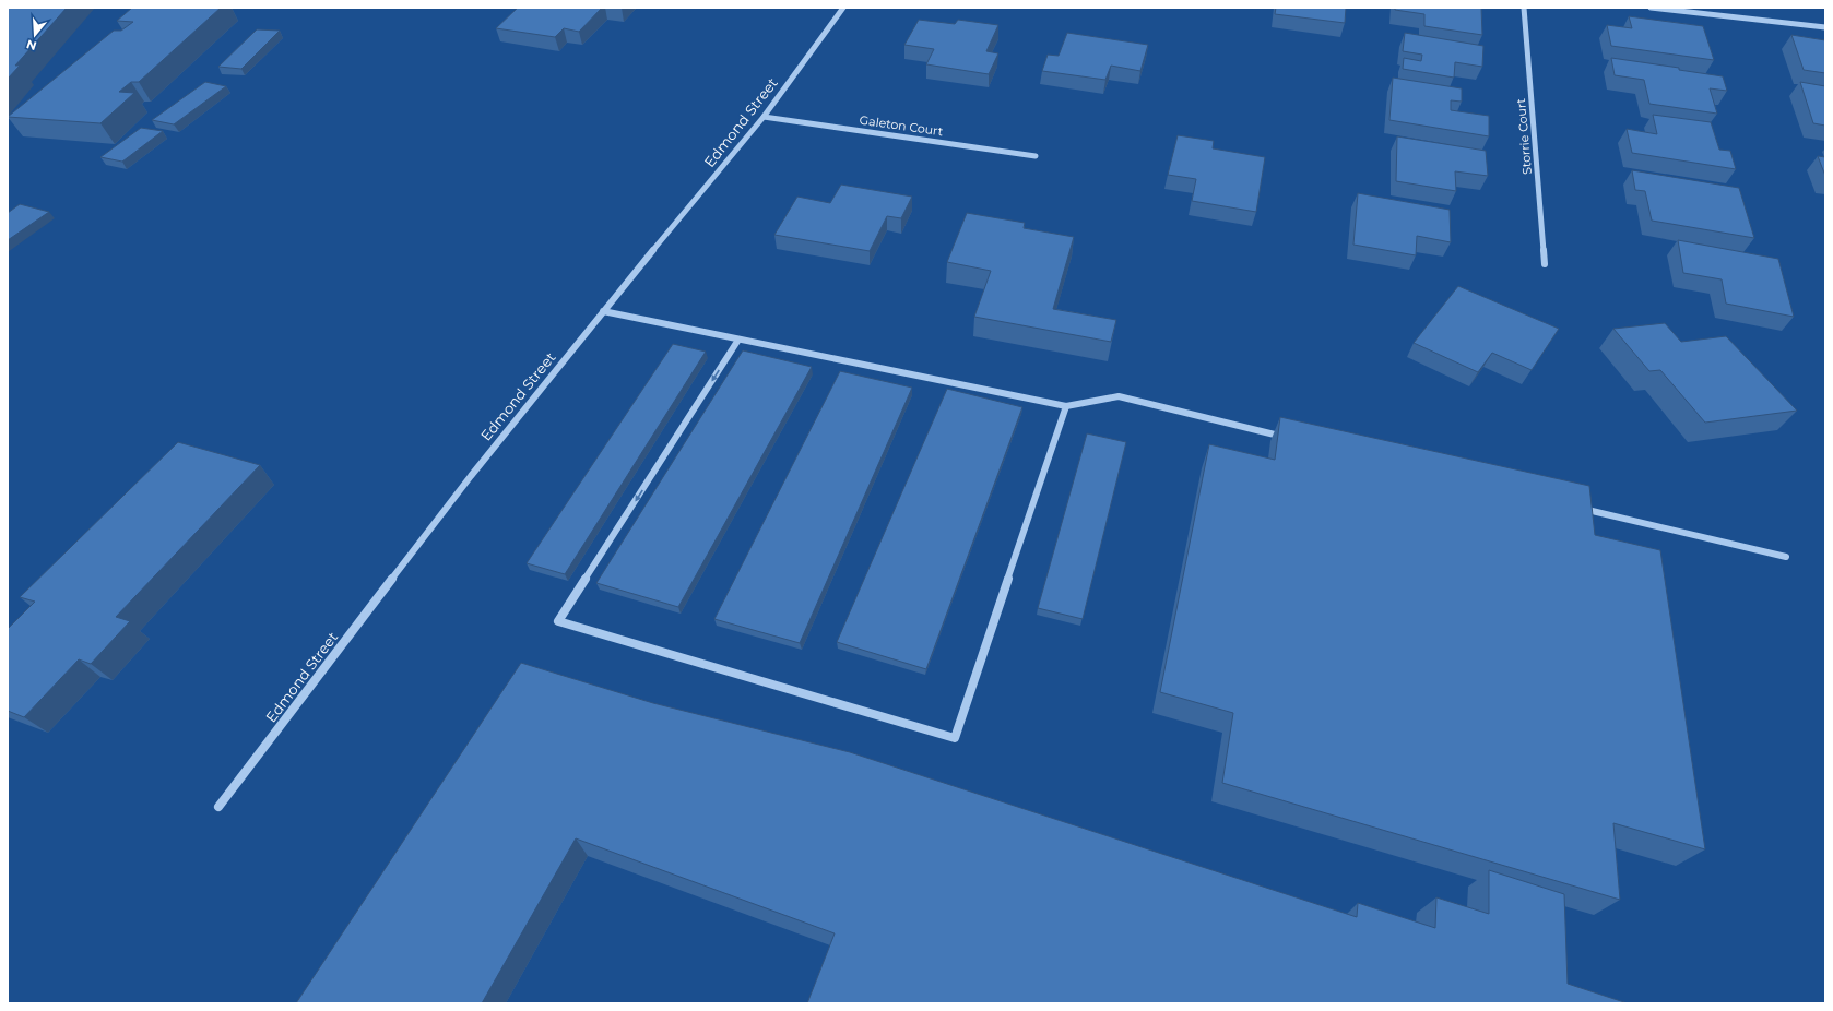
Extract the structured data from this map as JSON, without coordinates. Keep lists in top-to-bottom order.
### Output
{
  "streets": {
    "street": ["Edmond Street", "Galeton Court", "Storrie Court"]
  },
  "crossings": [
    ["Edmond Street", "Galeton Court"]
  ],
  "north": "bottom"
}
